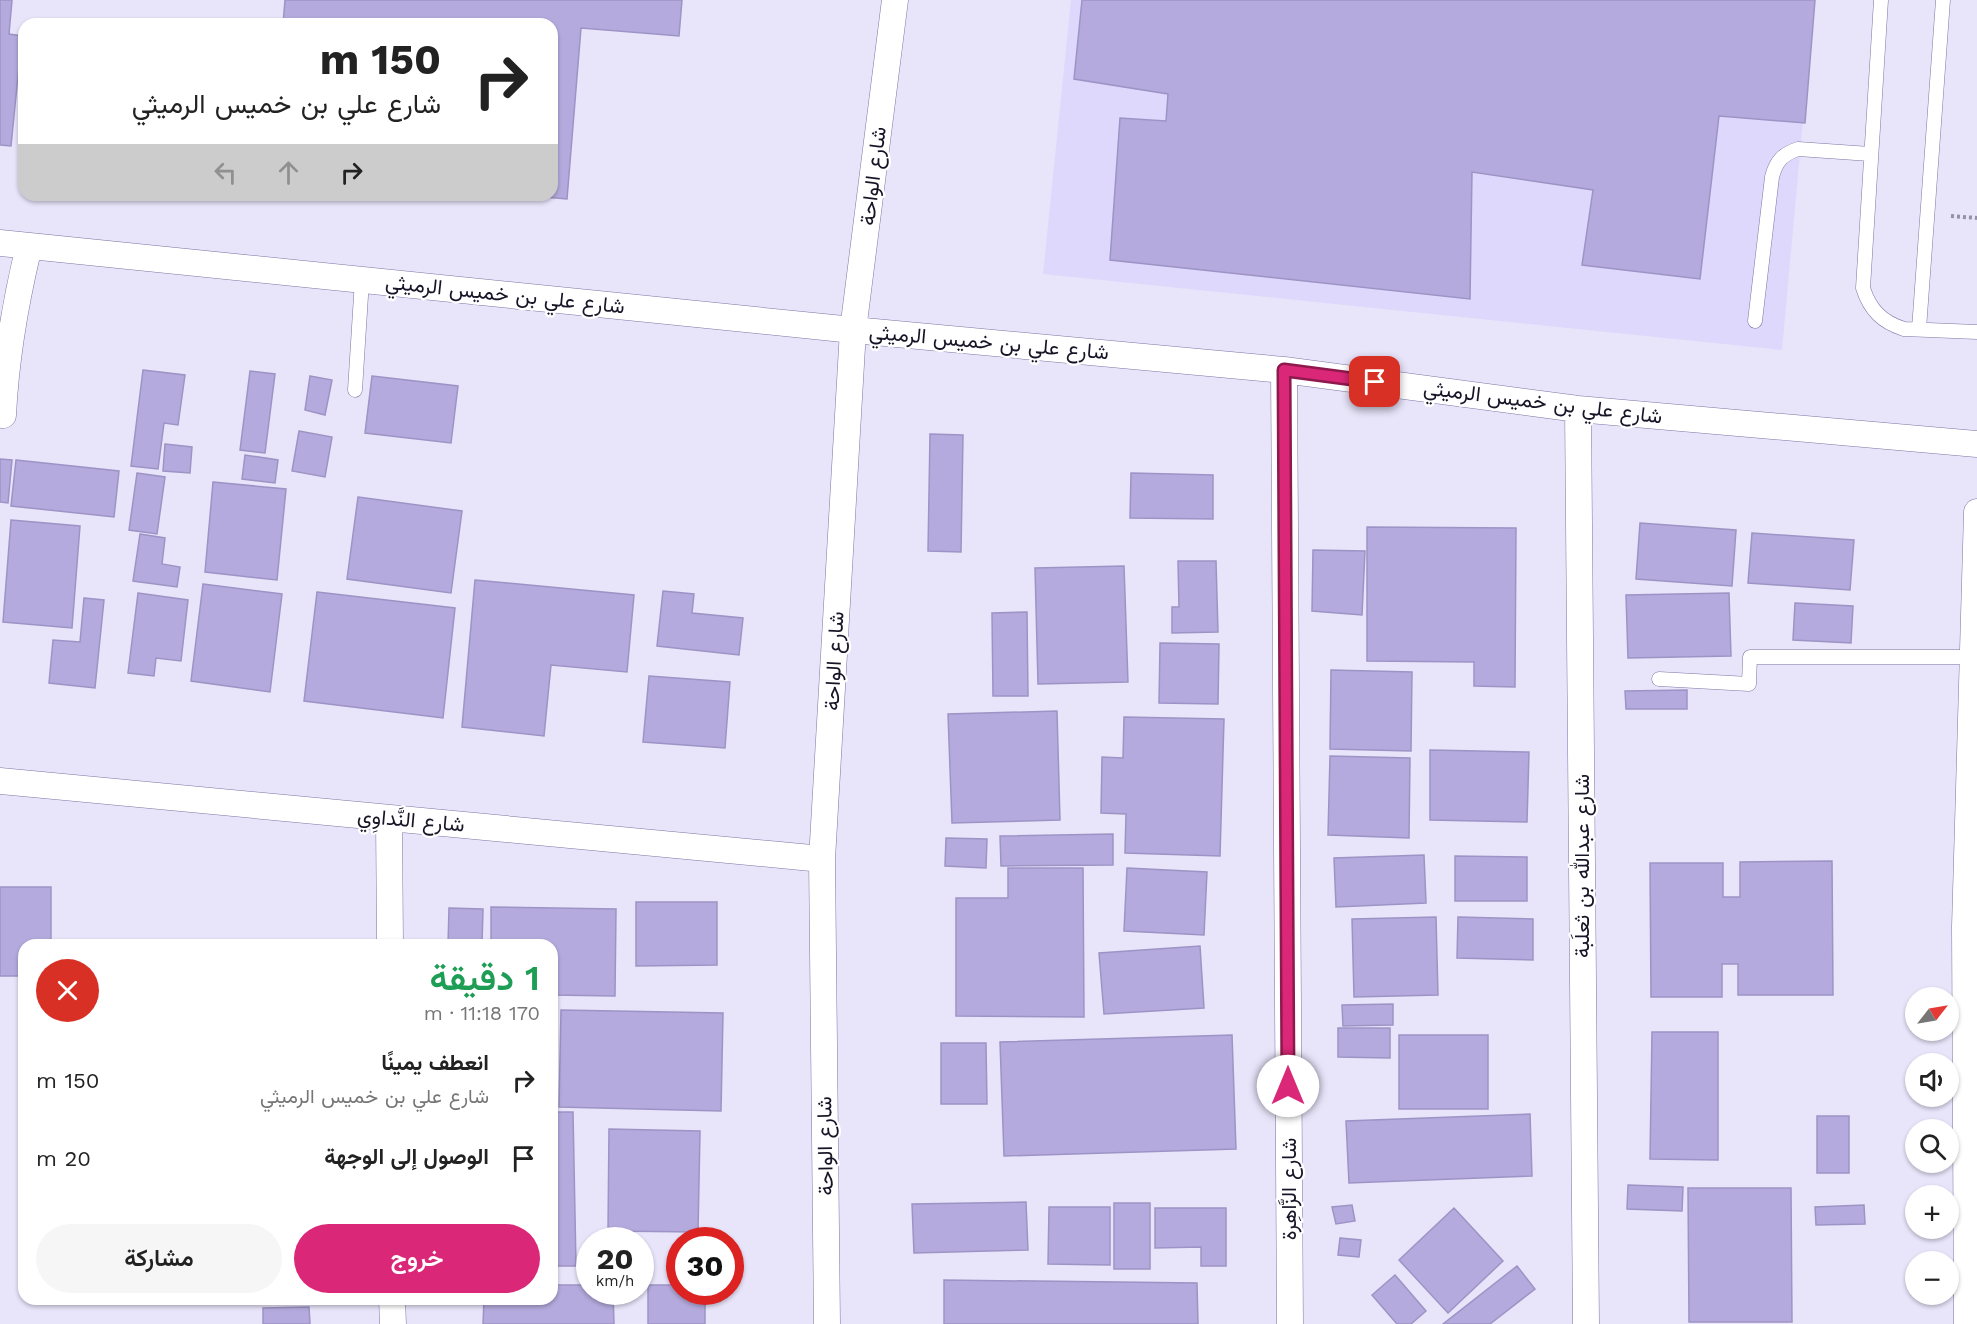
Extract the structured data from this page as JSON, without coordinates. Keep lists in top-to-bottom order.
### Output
{
  "streets": {
    "street": [
      "شارع الواحة",
      "شارع علي بن خميس الرميثي",
      "شارع النَّداوِي",
      "شارع عبدالله بن ثعلَبة",
      "شارع الزَّاهِرة"
    ]
  },
  "crossings": [
    ["شارع الواحة", "شارع علي بن خميس الرميثي"],
    ["شارع الواحة", "شارع النَّداوِي"],
    ["شارع علي بن خميس الرميثي", "شارع عبدالله بن ثعلَبة"],
    ["شارع علي بن خميس الرميثي", "شارع الزَّاهِرة"]
  ],
  "north": "top right",
  "page": {
    "turn": ["150 m", "شارع علي بن خميس الرميثي"],
    "heading": ["1 دقيقة", "170 m · 11:18"],
    "map_buttons": ["+", "−"],
    "list": [
      {
        "name": "انعطف يمينًا",
        "note": "شارع علي بن خميس الرميثي",
        "value": "150 m"
      },
      {
        "name": "الوصول إلى الوجهة",
        "value": "20 m"
      }
    ],
    "buttons": ["خروج", "مشاركة"],
    "speed": "20 km/h",
    "limit": "30"
  }
}
